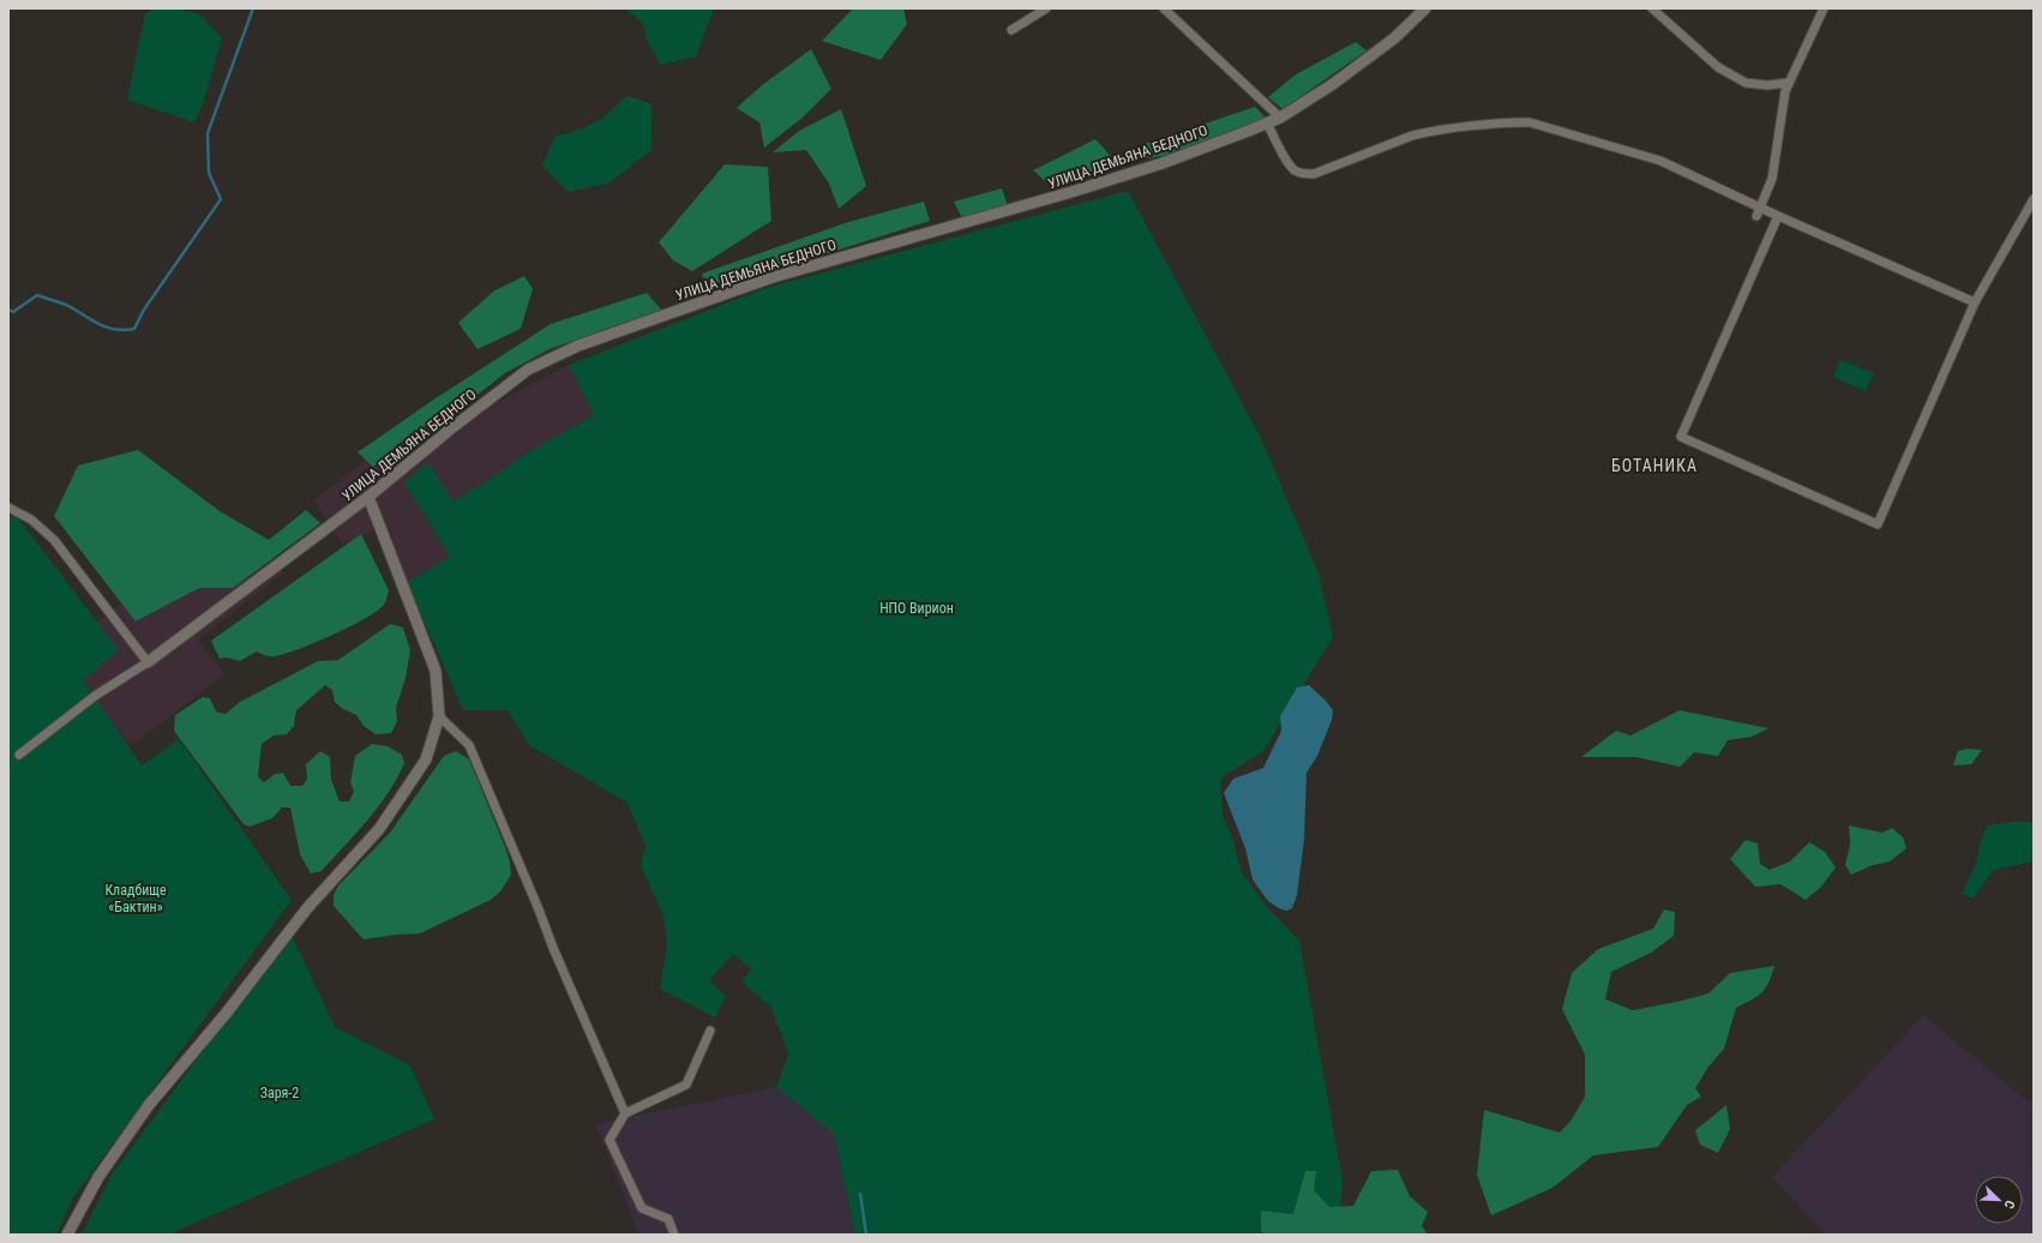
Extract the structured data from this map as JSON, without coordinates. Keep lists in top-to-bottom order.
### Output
{
  "streets": {
    "street": ["УЛИЦА ДЕМЬЯНА БЕДНОГО"]
  },
  "districts": ["БОТАНИКА"],
  "parks": ["НПО Вирион", "Кладбище «Бактин»", "Заря-2"],
  "north": "bottom right"
}
